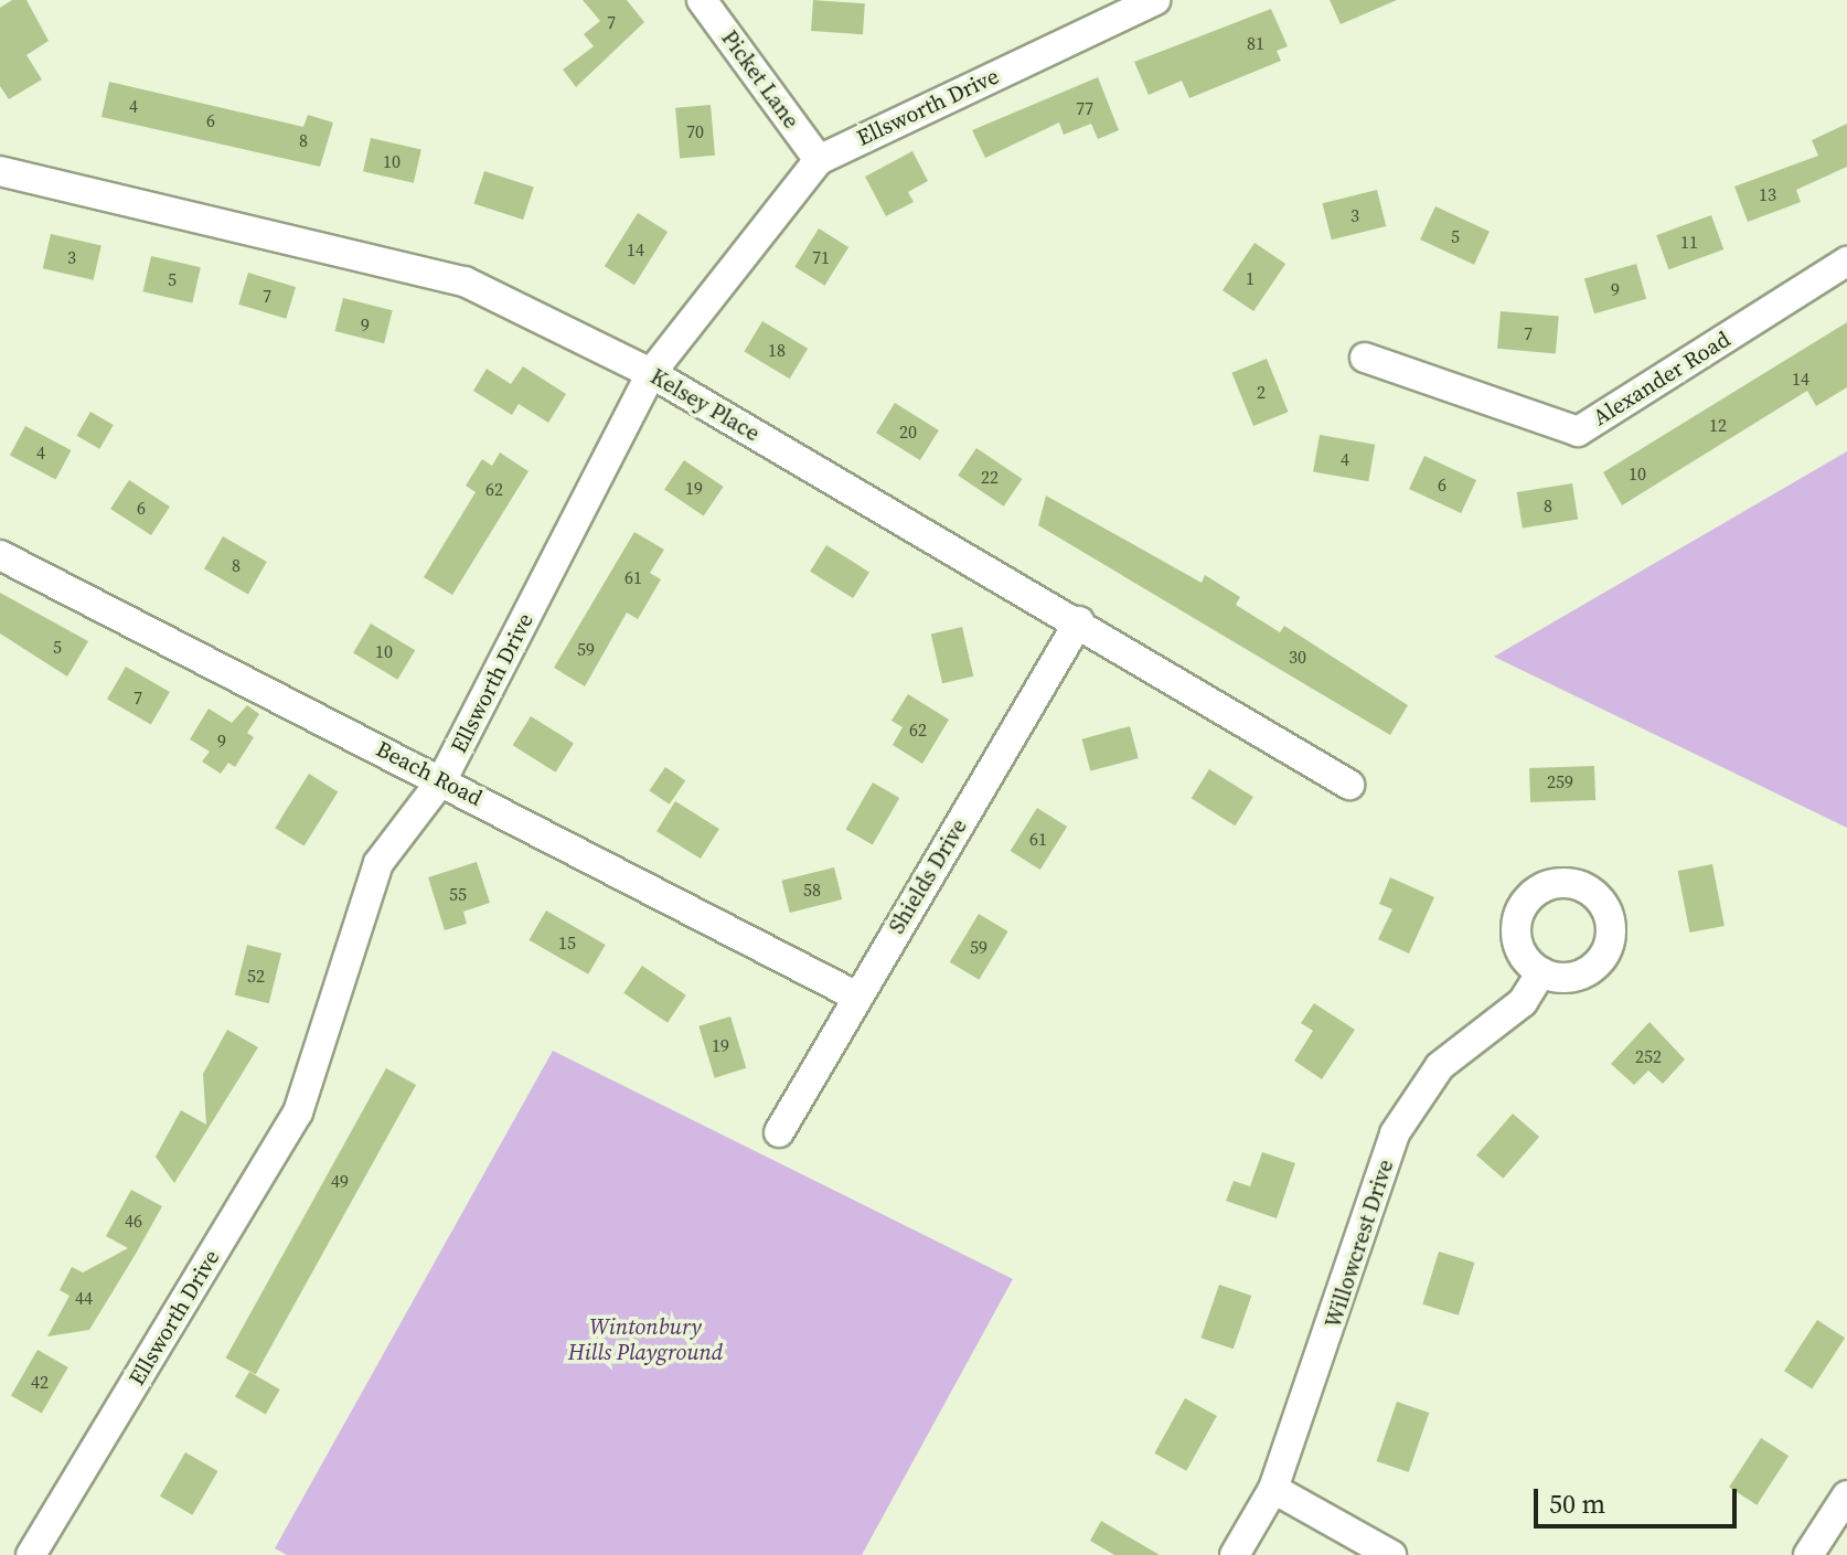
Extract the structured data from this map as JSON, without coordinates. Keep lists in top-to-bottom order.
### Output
{
  "streets": {
    "street": [
      "Picket Lane",
      "Ellsworth Drive",
      "Alexander Road",
      "Kelsey Place",
      "Beach Road",
      "Shields Drive",
      "Willowcrest Drive"
    ]
  },
  "crossings": [
    ["Picket Lane", "Ellsworth Drive"],
    ["Ellsworth Drive", "Kelsey Place"],
    ["Ellsworth Drive", "Beach Road"],
    ["Kelsey Place", "Shields Drive"],
    ["Beach Road", "Shields Drive"]
  ],
  "parks": ["Wintonbury Hills Playground"],
  "house_numbers": [
    "7",
    "81",
    "4",
    "77",
    "6",
    "70",
    "8",
    "10",
    "13",
    "3",
    "5",
    "11",
    "14",
    "3",
    "71",
    "1",
    "5",
    "9",
    "7",
    "9",
    "7",
    "18",
    "14",
    "2",
    "12",
    "20",
    "4",
    "4",
    "10",
    "22",
    "6",
    "19",
    "62",
    "8",
    "6",
    "8",
    "61",
    "5",
    "59",
    "10",
    "30",
    "7",
    "62",
    "9",
    "259",
    "61",
    "58",
    "55",
    "15",
    "59",
    "52",
    "19",
    "252",
    "49",
    "46",
    "44",
    "42"
  ],
  "scale_bar": "50 m"
}
